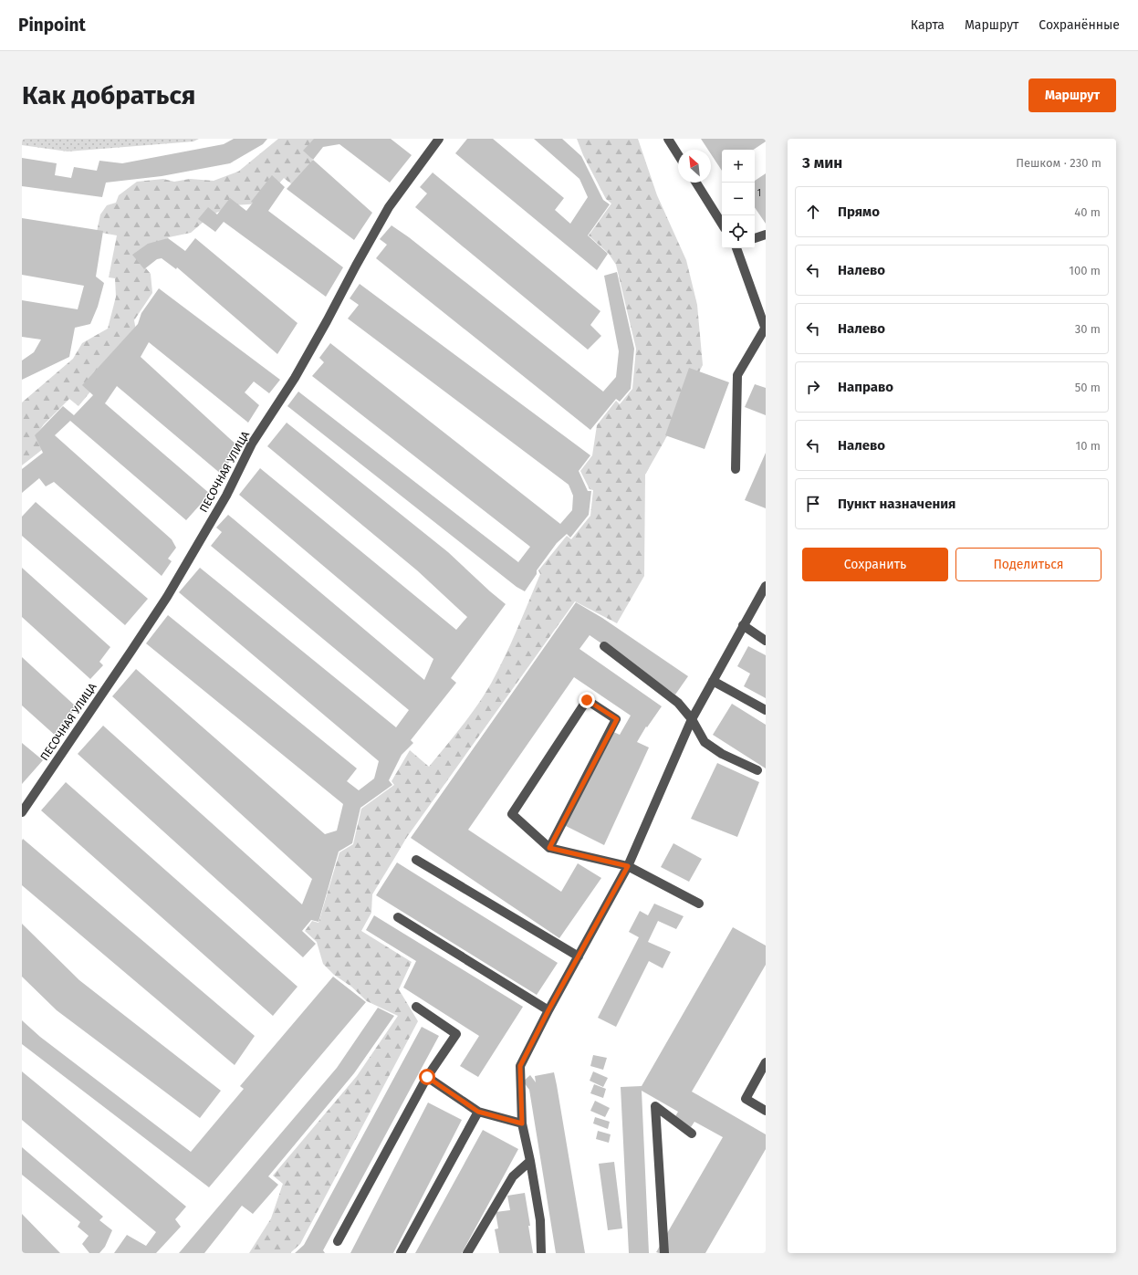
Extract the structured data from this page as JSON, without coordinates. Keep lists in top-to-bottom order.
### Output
{
  "streets": {
    "street": ["ПЕСОЧНАЯ УЛИЦА"]
  },
  "house_numbers": ["1"],
  "north": "top left",
  "page": {
    "header": "Pinpoint",
    "nav": ["Карта", "Маршрут", "Сохранённые"],
    "buttons": [
      "Маршрут",
      ["Сохранить", "Поделиться"]
    ],
    "title": "Как добраться",
    "heading": ["3 мин", "Пешком · 230 m"],
    "map_buttons": ["+", "−"],
    "list": [
      ["Прямо", "40 m"],
      ["Налево", "100 m"],
      ["Налево", "30 m"],
      ["Направо", "50 m"],
      ["Налево", "10 m"],
      "Пункт назначения"
    ]
  }
}
